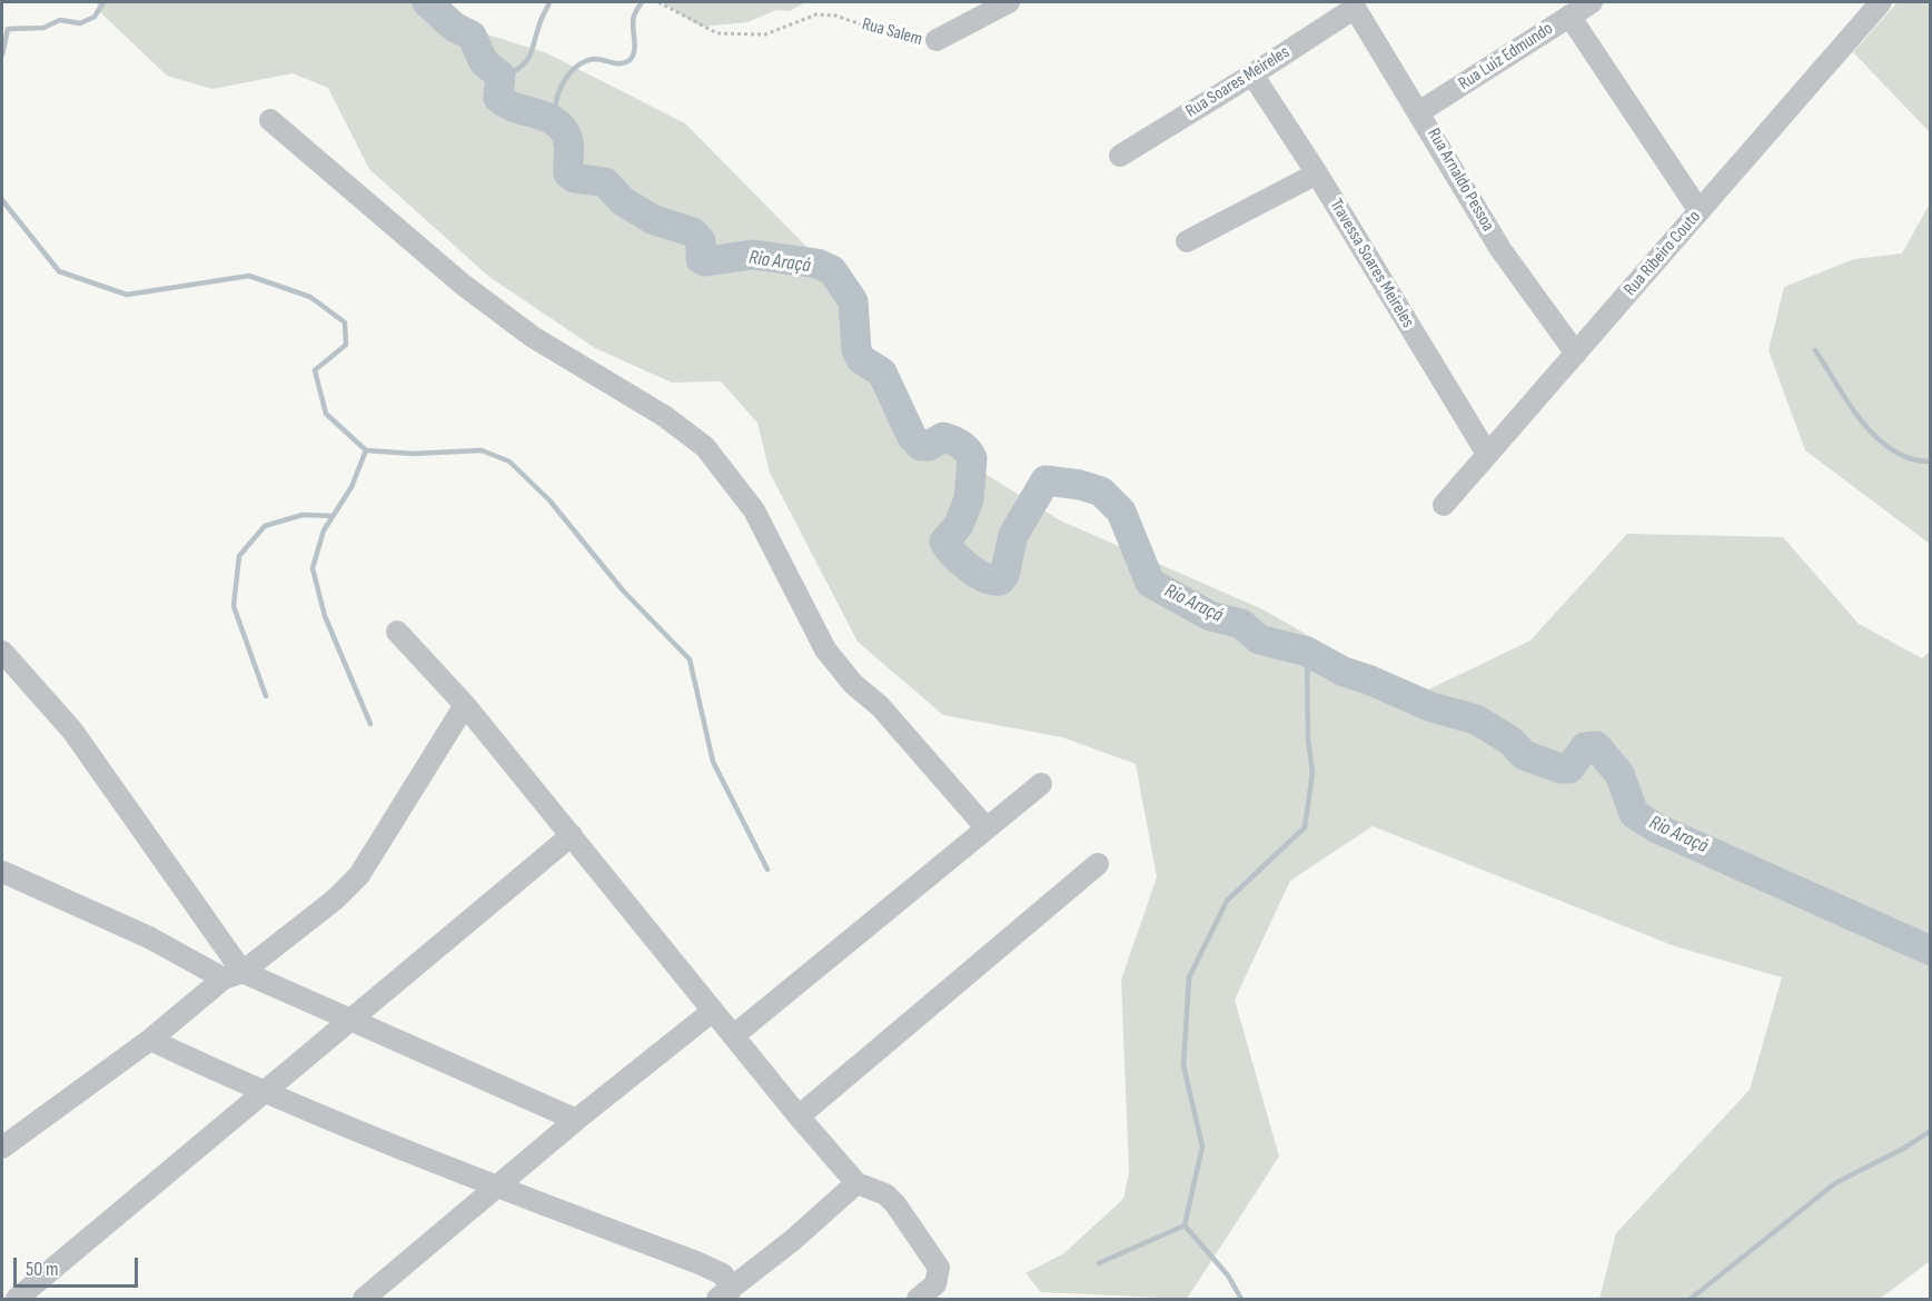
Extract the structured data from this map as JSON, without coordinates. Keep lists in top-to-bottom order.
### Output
{
  "streets": {
    "street": [
      "Rua Salem",
      "Rua Luiz Edmundo",
      "Rua Soares Meireles",
      "Rua Arnaldo Pessoa",
      "Rua Ribeiro Couto",
      "Travessa Soares Meireles"
    ]
  },
  "crossings": [
    ["Rua Luiz Edmundo", "Rua Arnaldo Pessoa"],
    ["Rua Soares Meireles", "Rua Arnaldo Pessoa"],
    ["Rua Soares Meireles", "Travessa Soares Meireles"],
    ["Rua Arnaldo Pessoa", "Rua Ribeiro Couto"],
    ["Rua Ribeiro Couto", "Travessa Soares Meireles"]
  ],
  "water": ["Rio Araçá"],
  "scale_bar": "50 m"
}
